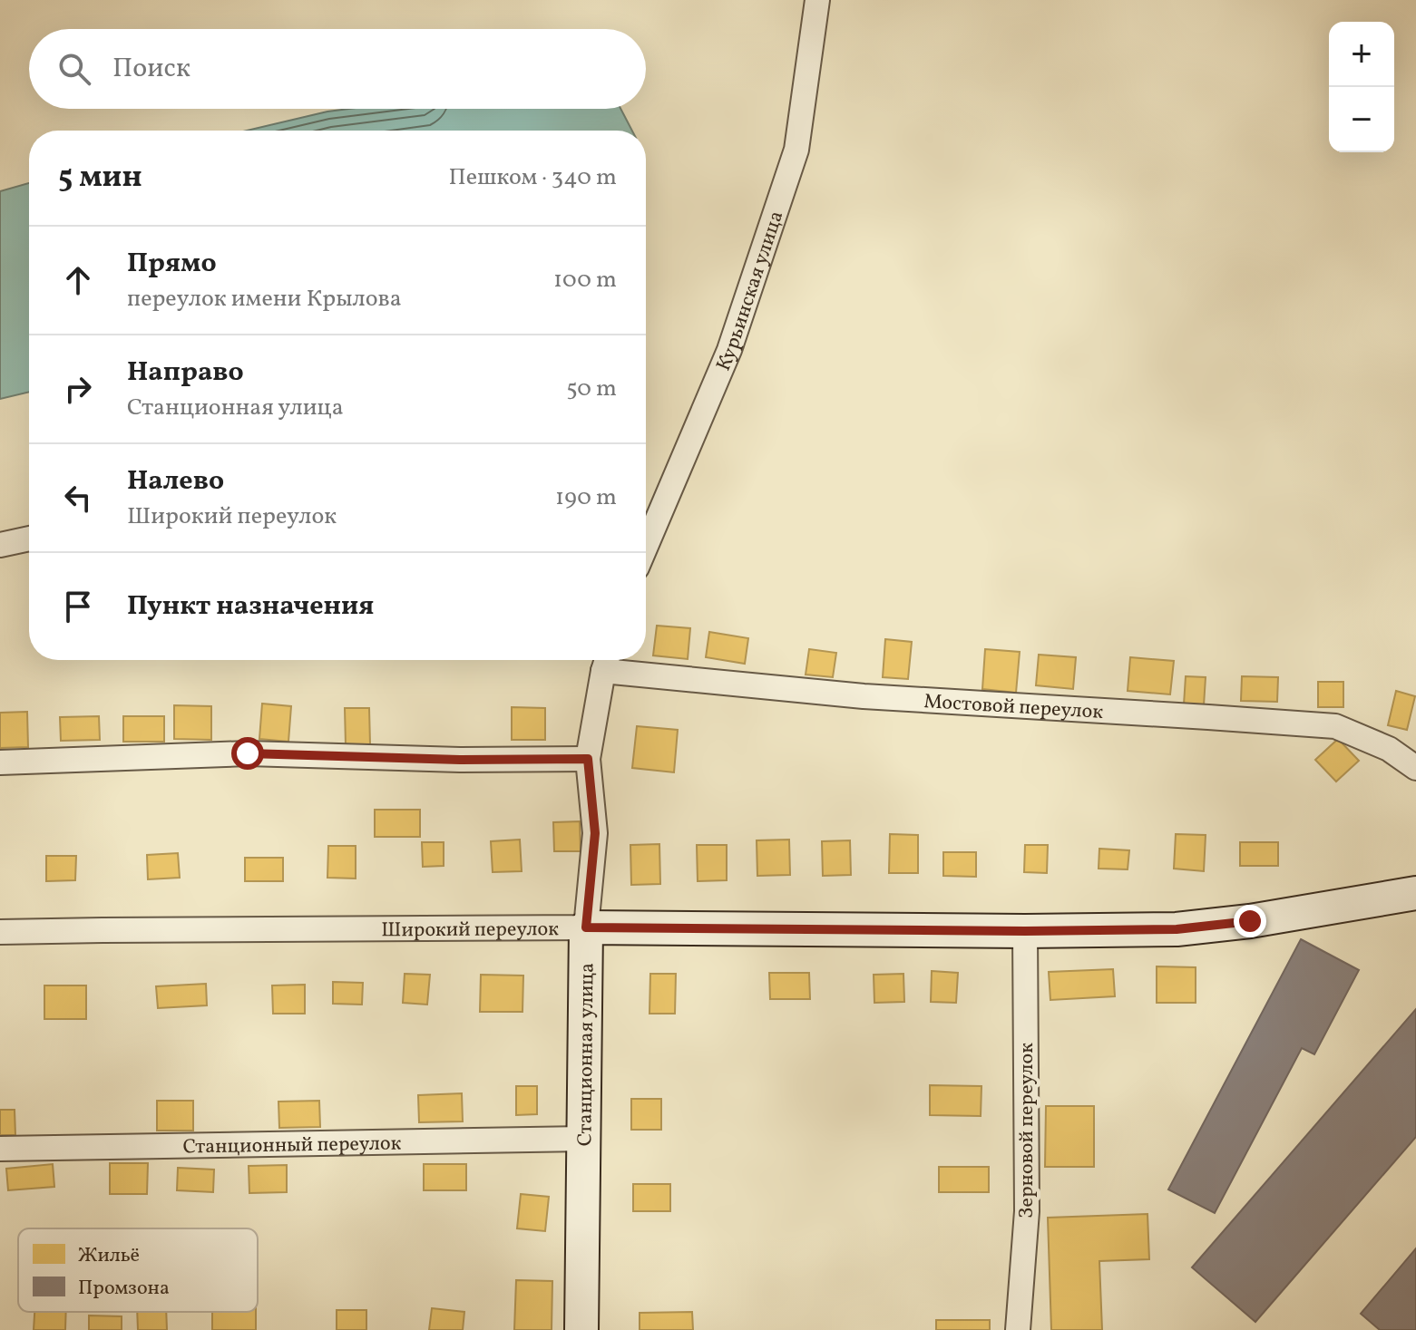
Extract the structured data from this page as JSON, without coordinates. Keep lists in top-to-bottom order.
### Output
{
  "streets": {
    "main road": ["Широкий переулок", "Станционная улица"],
    "street": [
      "Курьинская улица",
      "Мостовой переулок",
      "Зерновой переулок",
      "Станционный переулок"
    ]
  },
  "crossings": [
    ["Мостовой переулок", "Станционная улица"],
    ["Широкий переулок", "Станционная улица"],
    ["Широкий переулок", "Зерновой переулок"],
    ["Станционная улица", "Станционный переулок"]
  ],
  "legend": ["Жильё", "Промзона"],
  "page": {
    "map_buttons": ["+", "−"],
    "search": "Поиск",
    "heading": ["5 мин", "Пешком · 340 m"],
    "list": [
      ["Прямо", "переулок имени Крылова", "100 m"],
      ["Направо", "Станционная улица", "50 m"],
      ["Налево", "Широкий переулок", "190 m"],
      "Пункт назначения"
    ]
  }
}
